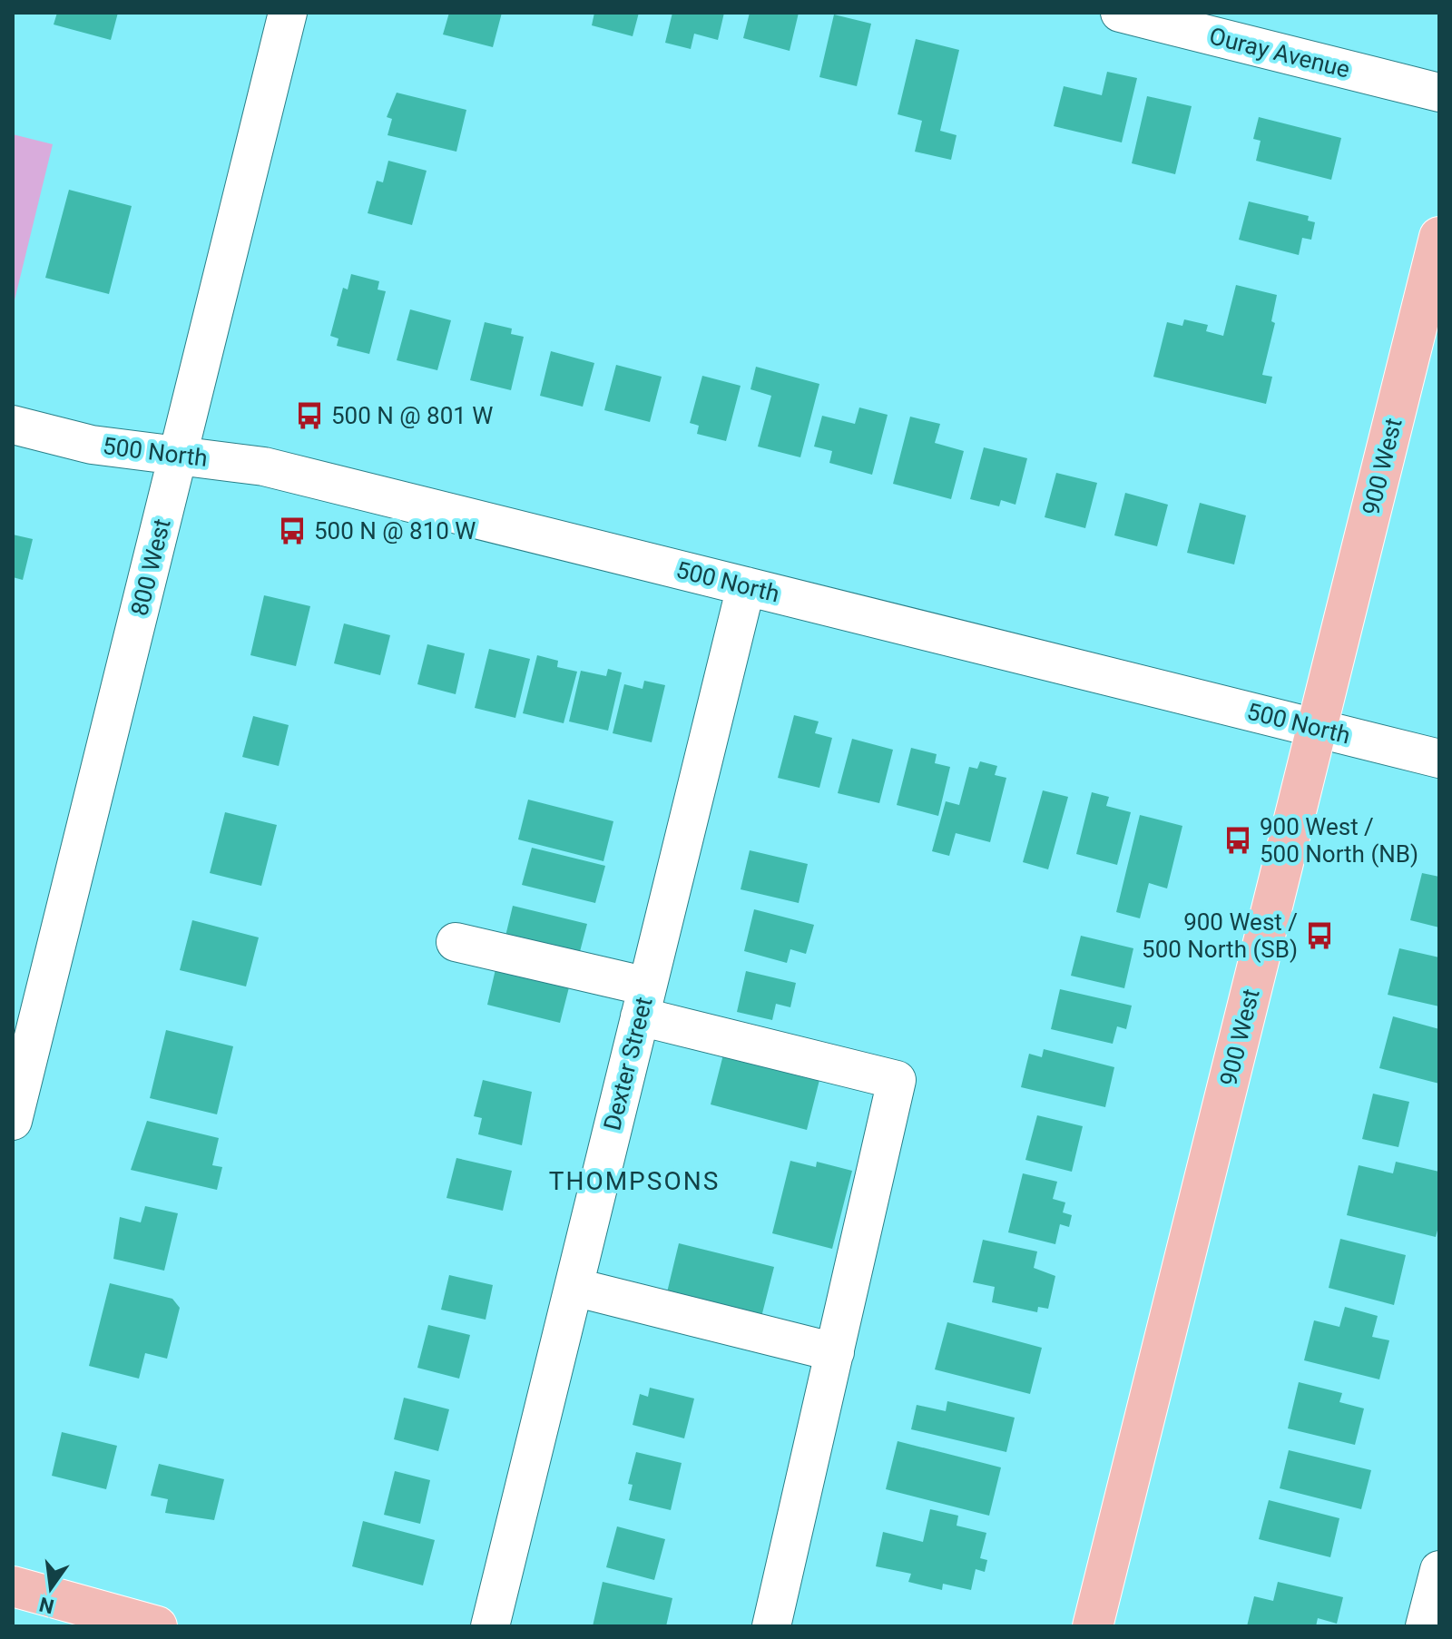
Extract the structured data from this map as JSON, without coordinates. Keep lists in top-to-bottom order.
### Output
{
  "streets": {
    "main road": ["900 West"],
    "street": [
      "Ouray Avenue",
      "500 North",
      "800 West",
      "Dexter Street"
    ]
  },
  "crossings": [
    ["500 North", "900 West"],
    ["500 North", "800 West"],
    ["500 North", "Dexter Street"]
  ],
  "districts": ["THOMPSONS"],
  "places": {
    "bus stop": [
      "500 N @ 801 W",
      "500 N @ 810 W",
      "900 West / 500 North (NB)",
      "900 West / 500 North (SB)"
    ]
  },
  "north": "bottom"
}
